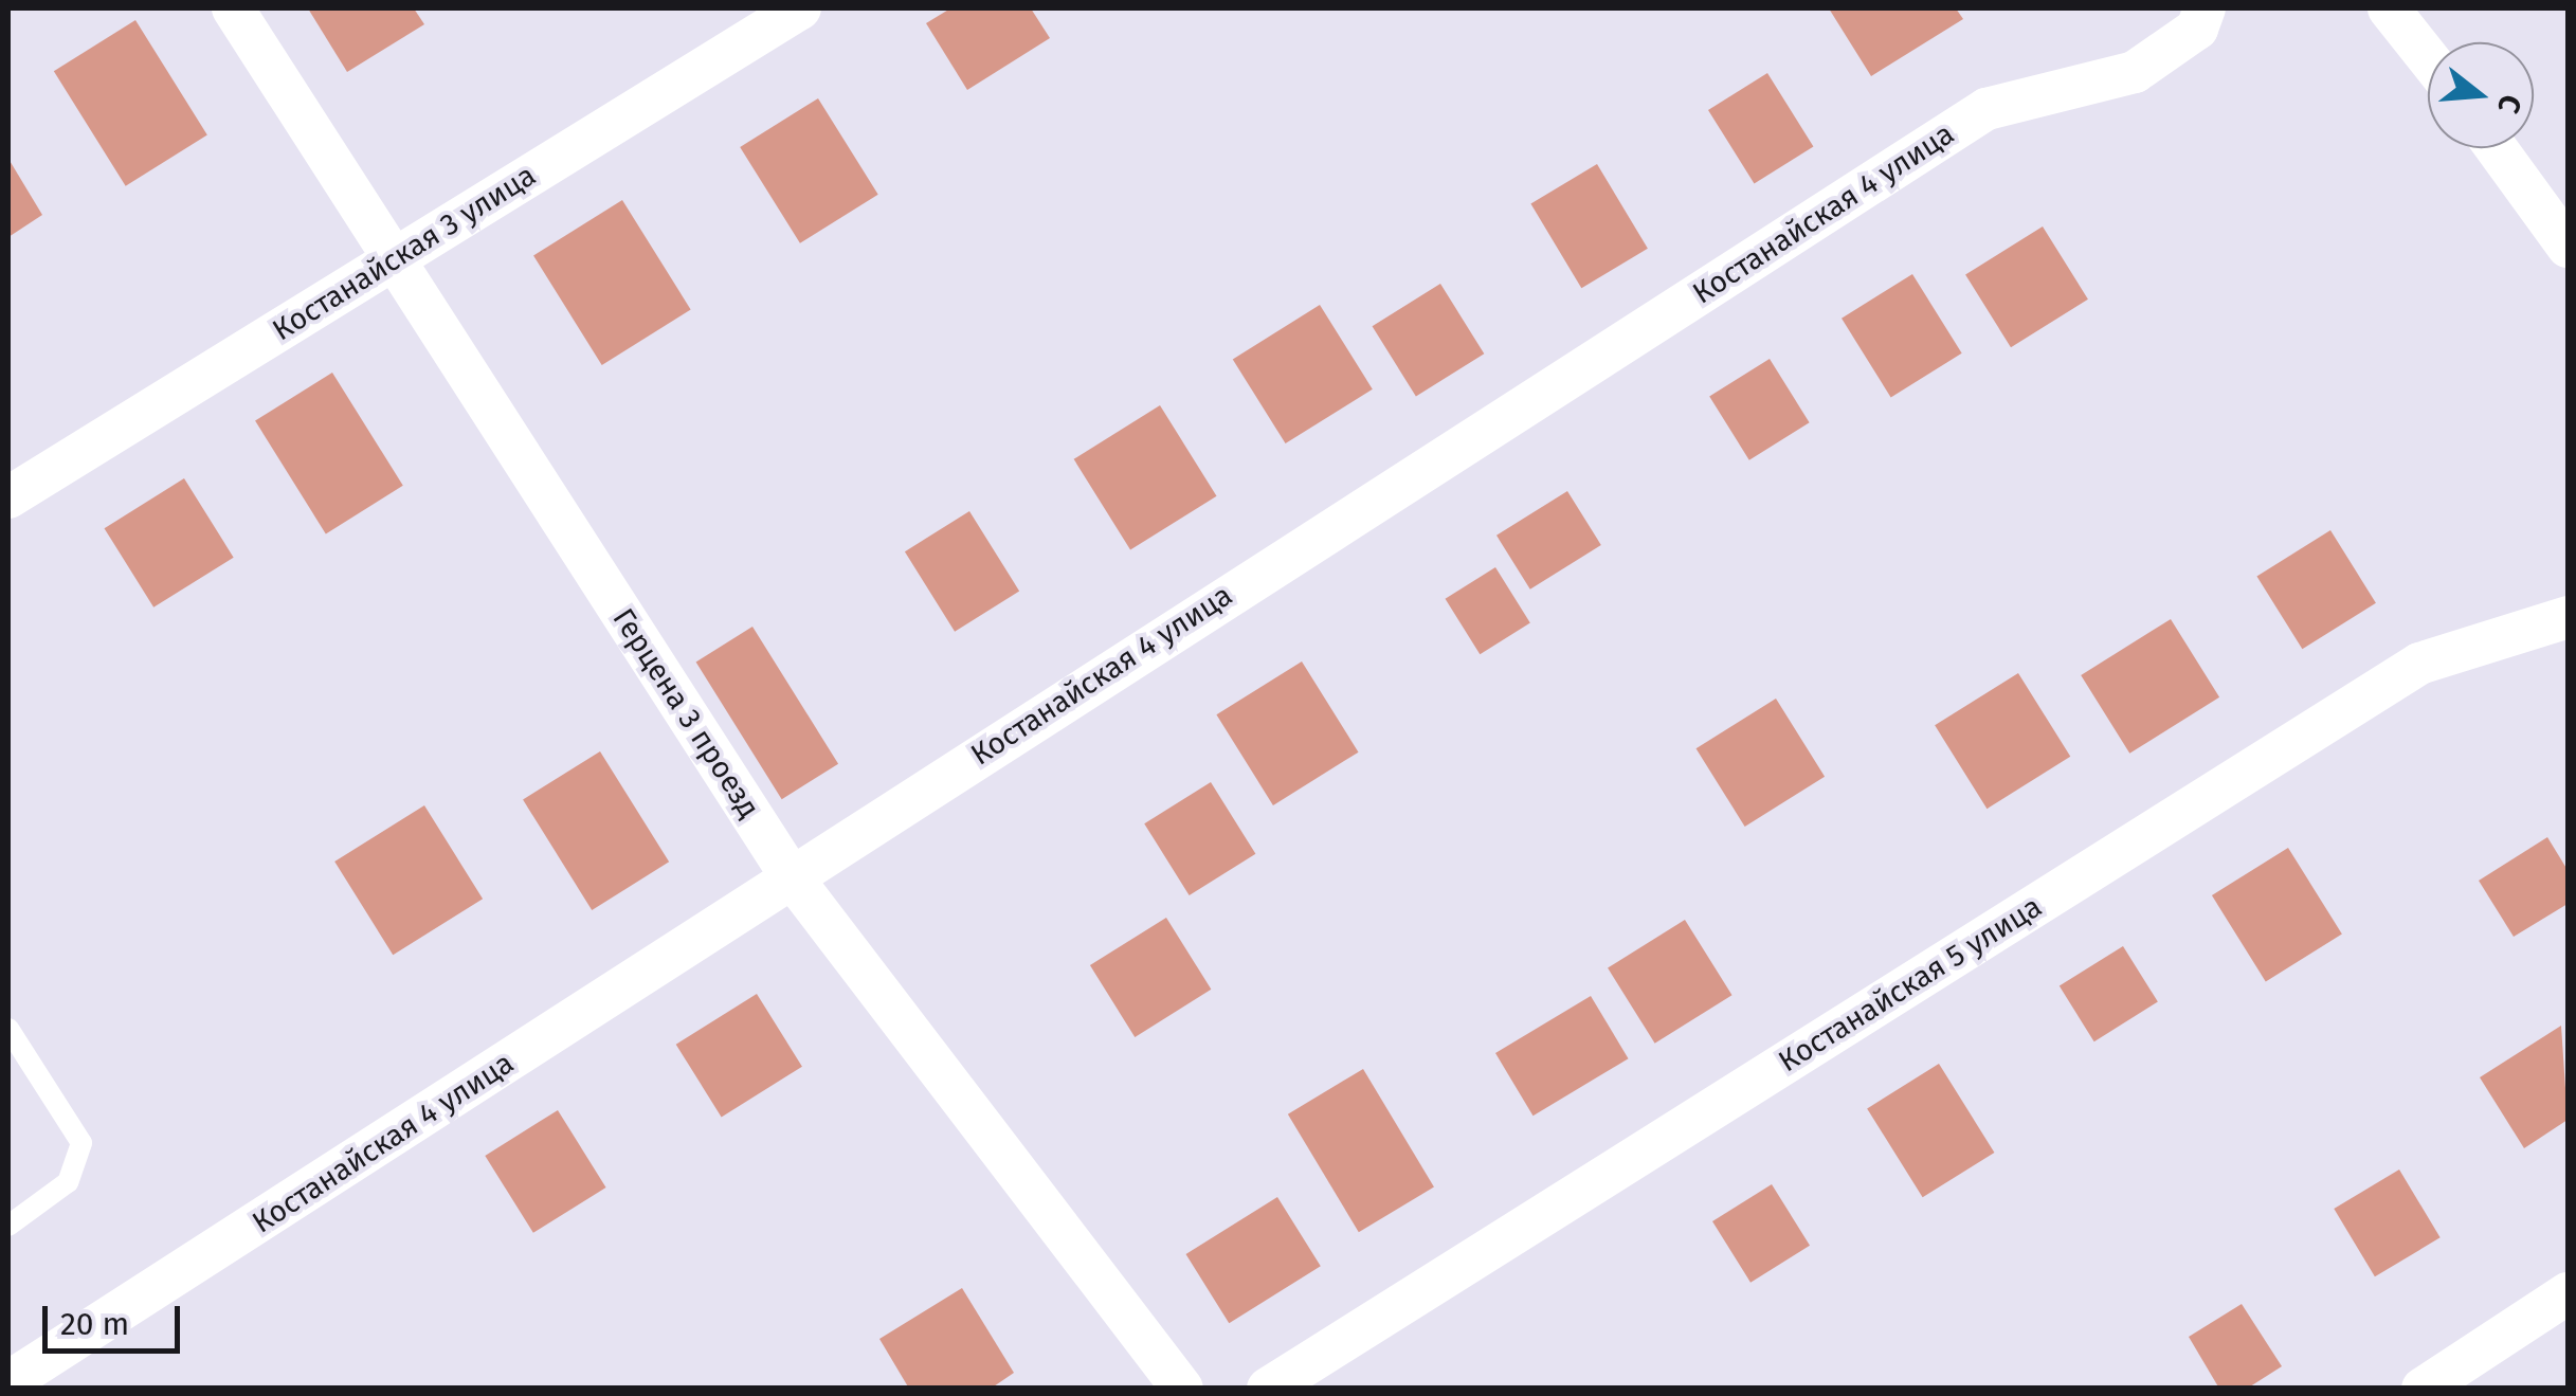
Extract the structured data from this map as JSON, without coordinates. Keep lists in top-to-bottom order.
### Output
{
  "streets": {
    "street": [
      "Костанайская 4 улица",
      "Костанайская 3 улица",
      "Герцена 3 проезд",
      "Костанайская 5 улица"
    ]
  },
  "crossings": [
    ["Костанайская 4 улица", "Герцена 3 проезд"],
    ["Костанайская 3 улица", "Герцена 3 проезд"]
  ],
  "scale_bar": "20 m",
  "north": "right"
}
